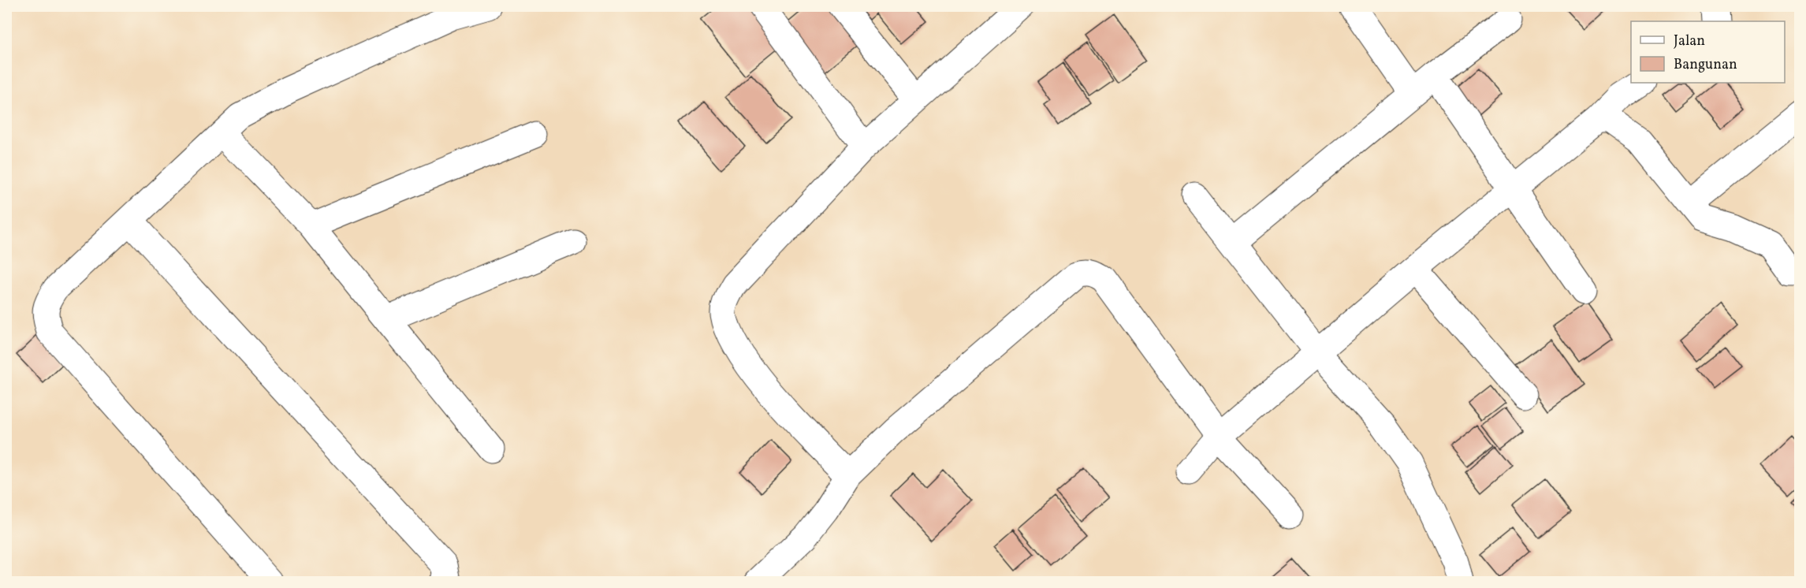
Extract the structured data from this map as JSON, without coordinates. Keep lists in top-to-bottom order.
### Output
{
  "legend": ["Jalan", "Bangunan"]
}
